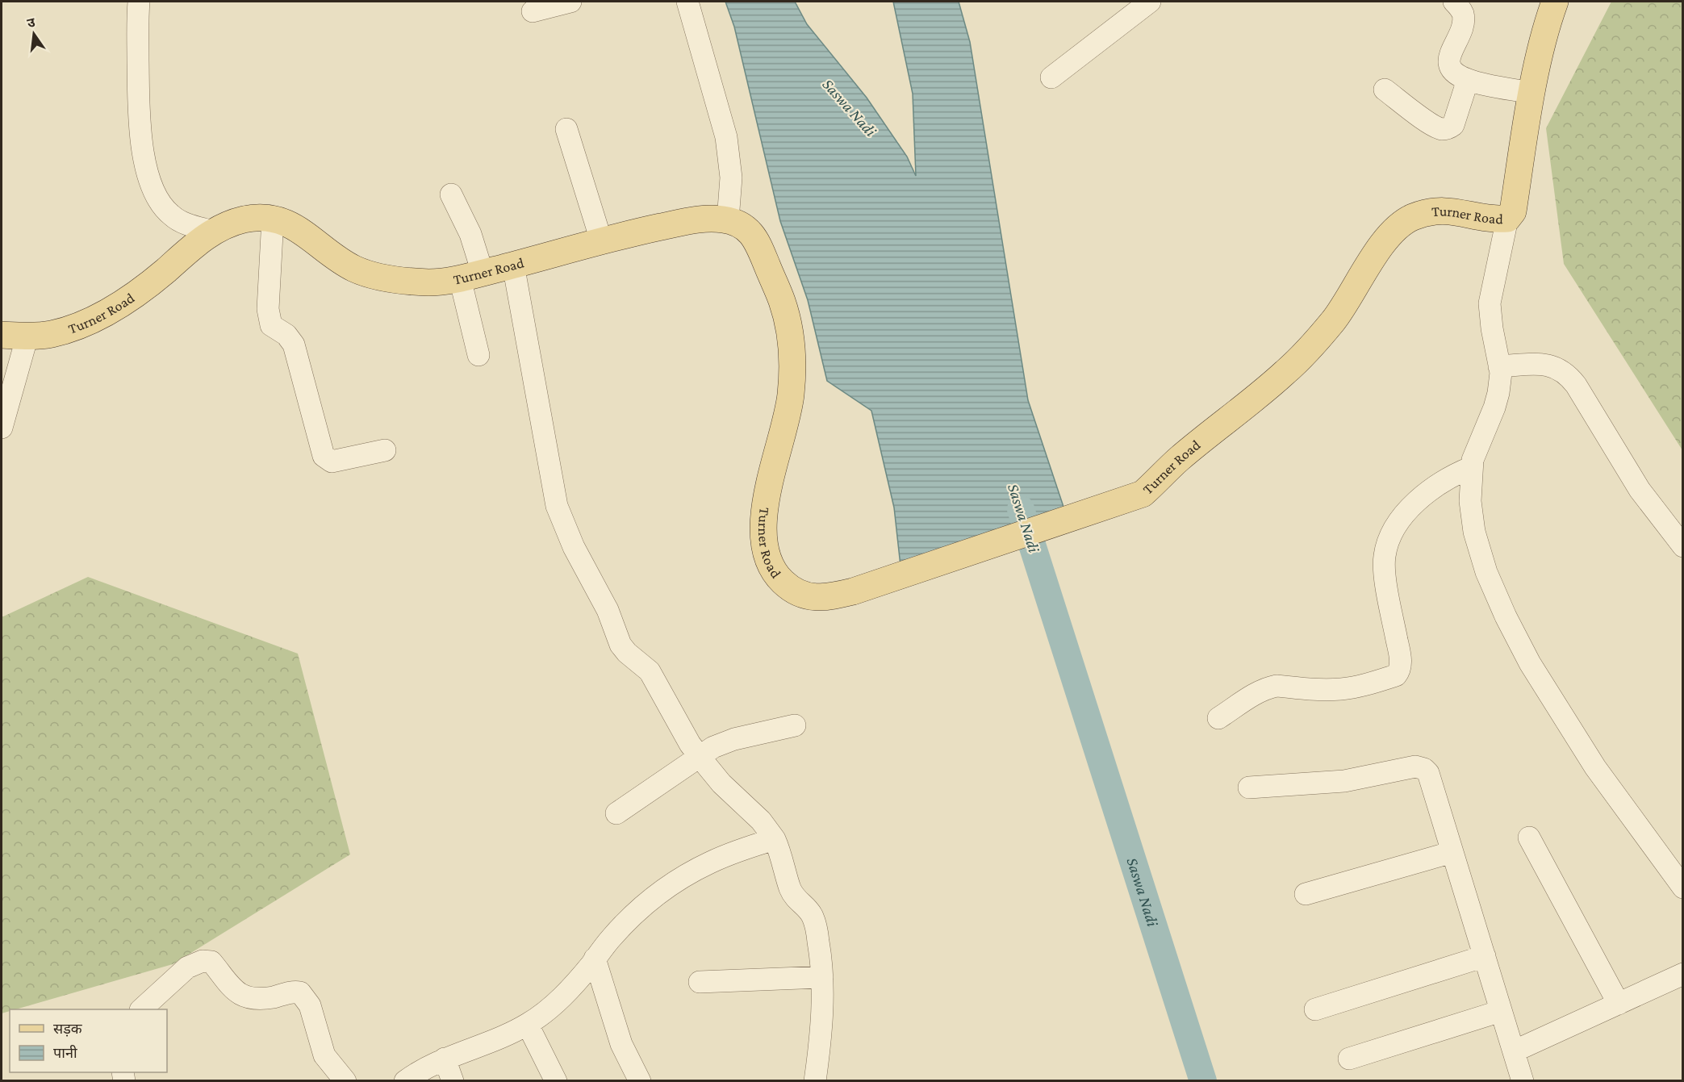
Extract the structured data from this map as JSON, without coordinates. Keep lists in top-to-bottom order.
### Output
{
  "streets": {
    "main road": ["Turner Road"]
  },
  "water": ["Saswa Nadi"],
  "legend": ["सड़क", "पानी"],
  "north": "top"
}
